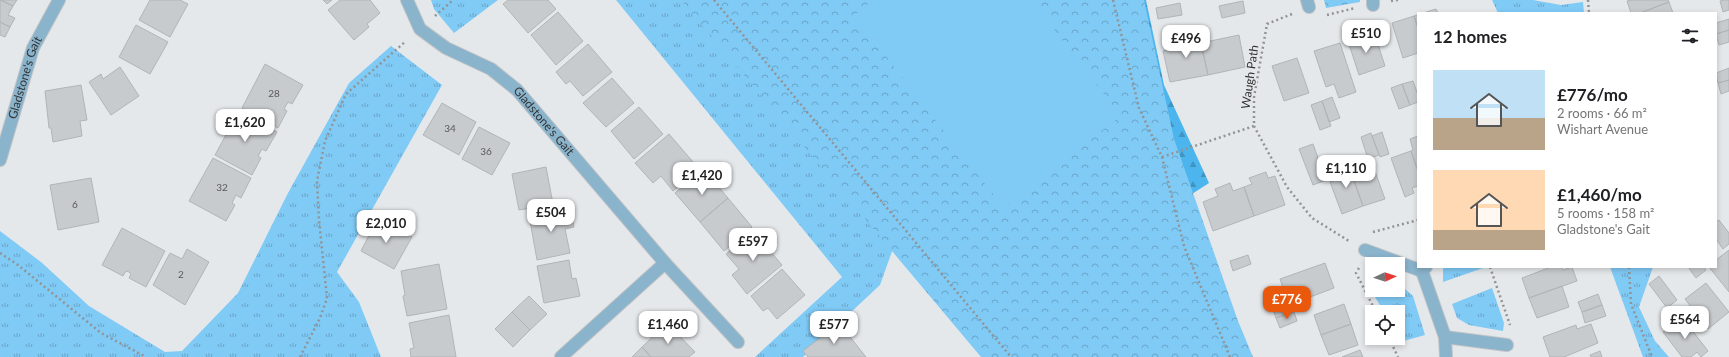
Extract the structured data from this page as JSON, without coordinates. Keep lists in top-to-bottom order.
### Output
{
  "streets": {
    "street": ["Gladstone's Gait"],
    "path": ["Waugh Path"]
  },
  "house_numbers": [
    "28",
    "34",
    "36",
    "32",
    "6",
    "2"
  ],
  "north": "right",
  "page": {
    "heading": "12 homes",
    "price": [
      "£510",
      "£496",
      "£1,620",
      "£1,110",
      "£1,420",
      "£504",
      "£2,010",
      "£597",
      "£776",
      "£564",
      "£1,460",
      "£577"
    ],
    "list": [
      {
        "name": "£776/mo",
        "note": "2 rooms · 66 m² · Wishart Avenue"
      },
      {
        "name": "£1,460/mo",
        "note": "5 rooms · 158 m² · Gladstone's Gait"
      }
    ]
  }
}
